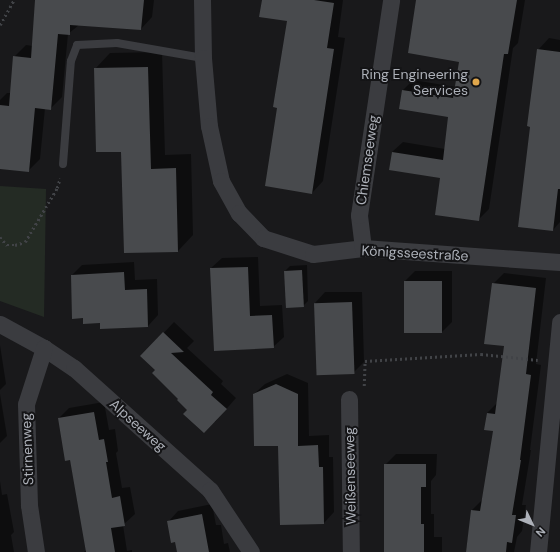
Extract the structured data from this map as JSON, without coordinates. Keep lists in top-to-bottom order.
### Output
{
  "streets": {
    "street": [
      "Chiemseeweg",
      "Königsseestraße",
      "Alpseeweg",
      "Stirnenweg",
      "Weißenseeweg"
    ]
  },
  "crossings": [
    ["Chiemseeweg", "Königsseestraße"],
    ["Alpseeweg", "Stirnenweg"]
  ],
  "places": ["Ring Engineering Services"],
  "north": "bottom right"
}
